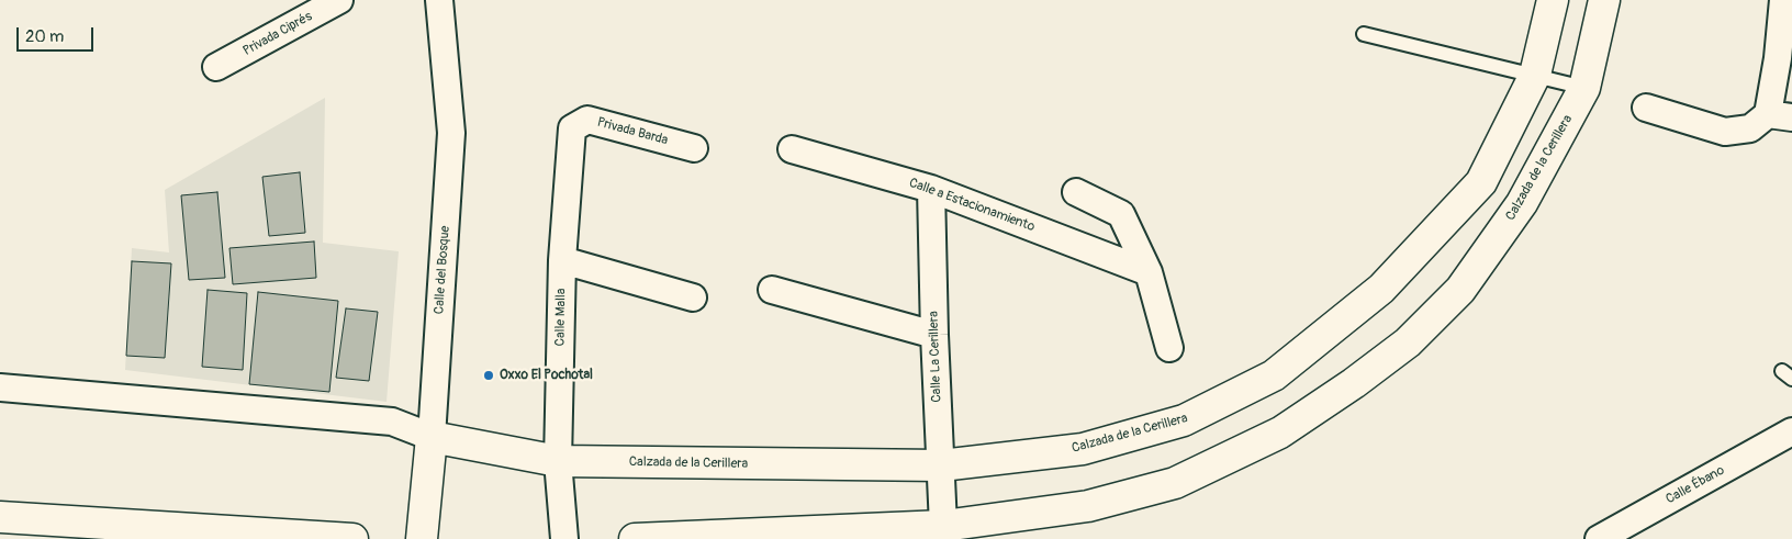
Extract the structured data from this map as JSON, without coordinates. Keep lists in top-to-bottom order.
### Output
{
  "streets": {
    "street": [
      "Privada Ciprés",
      "Privada Barda",
      "Calzada de la Cerillera",
      "Calle a Estacionamiento",
      "Calle del Bosque",
      "Calle Malla",
      "Calle La Cerillera",
      "Calle Ébano"
    ]
  },
  "crossings": [
    ["Privada Barda", "Calle Malla"],
    ["Calzada de la Cerillera", "Calle del Bosque"],
    ["Calzada de la Cerillera", "Calle Malla"],
    ["Calzada de la Cerillera", "Calle La Cerillera"],
    ["Calle a Estacionamiento", "Calle La Cerillera"]
  ],
  "places": ["Oxxo El Pochotal"],
  "scale_bar": "20 m"
}
